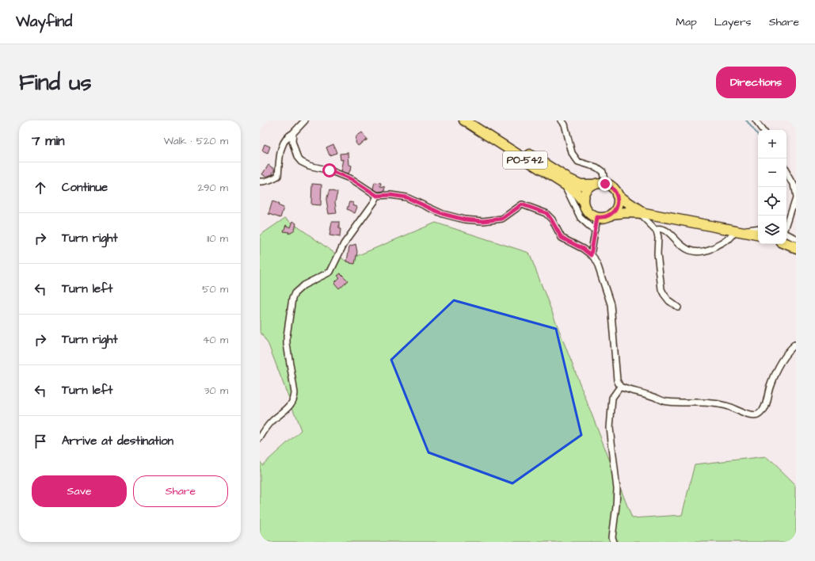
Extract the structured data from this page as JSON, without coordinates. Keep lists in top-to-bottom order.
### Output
{
  "streets": {
    "main road": ["PO-542"]
  },
  "page": {
    "header": "Wayfind",
    "nav": ["Map", "Layers", "Share"],
    "buttons": [
      "Directions",
      ["Save", "Share"]
    ],
    "title": "Find us",
    "heading": ["7 min", "Walk · 520 m"],
    "map_buttons": ["+", "−"],
    "list": [
      ["Continue", "290 m"],
      ["Turn right", "110 m"],
      ["Turn left", "50 m"],
      ["Turn right", "40 m"],
      ["Turn left", "30 m"],
      "Arrive at destination"
    ]
  }
}
